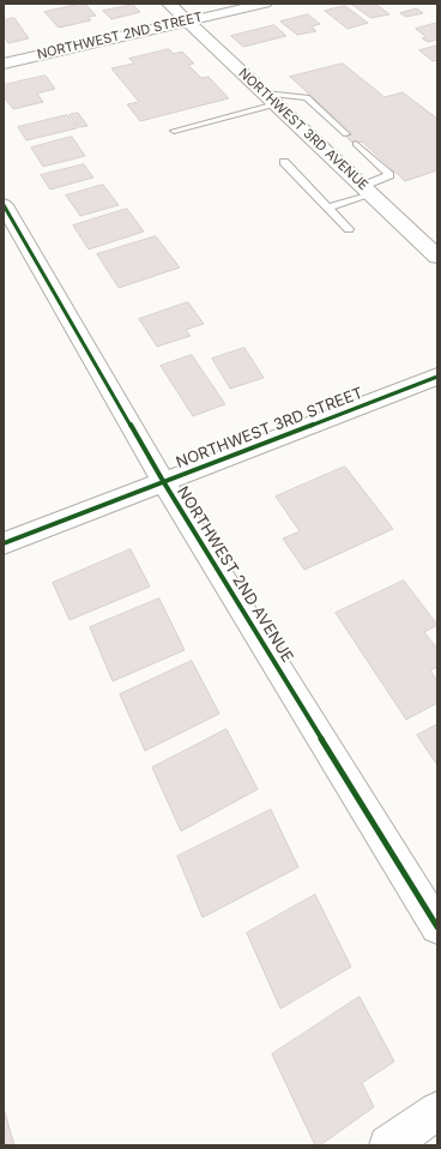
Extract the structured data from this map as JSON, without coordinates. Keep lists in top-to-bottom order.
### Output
{
  "streets": {
    "street": [
      "NORTHWEST 2ND STREET",
      "NORTHWEST 3RD AVENUE",
      "NORTHWEST 3RD STREET",
      "NORTHWEST 2ND AVENUE"
    ]
  },
  "crossings": [
    ["NORTHWEST 2ND STREET", "NORTHWEST 3RD AVENUE"],
    ["NORTHWEST 3RD STREET", "NORTHWEST 2ND AVENUE"]
  ]
}
